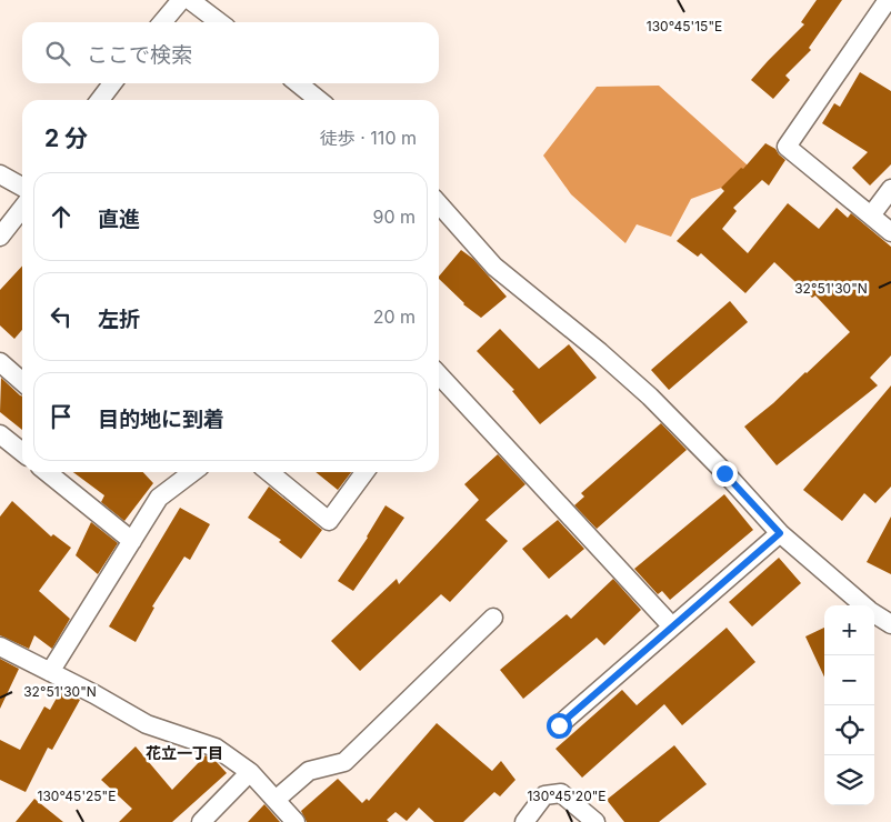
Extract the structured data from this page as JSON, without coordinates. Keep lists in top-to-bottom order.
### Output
{
  "districts": ["花立一丁目"],
  "page": {
    "search": "ここで検索",
    "heading": ["2 分", "徒歩 · 110 m"],
    "list": [
      ["直進", "90 m"],
      ["左折", "20 m"],
      "目的地に到着"
    ],
    "map_buttons": ["+", "−"]
  },
  "coordinates": [
    "130°45'15\"E",
    "32°51'30\"N",
    "130°45'25\"E",
    "130°45'20\"E"
  ]
}
